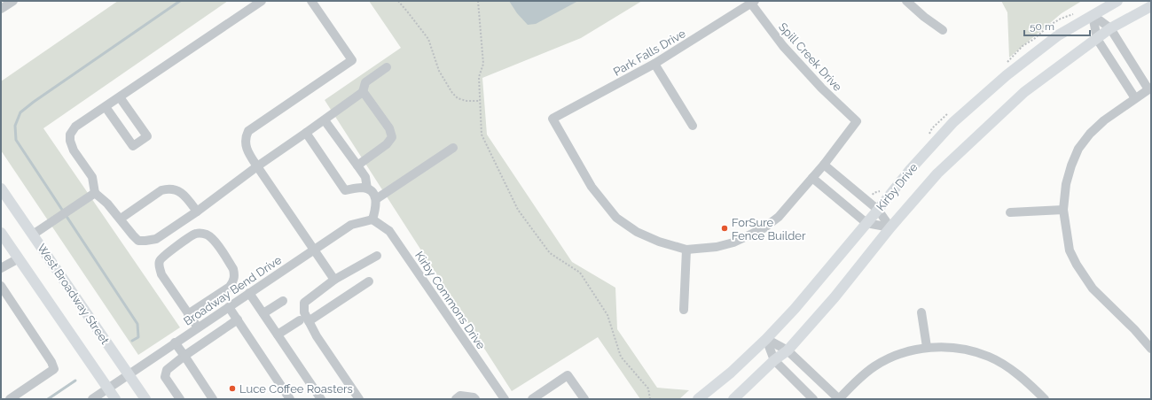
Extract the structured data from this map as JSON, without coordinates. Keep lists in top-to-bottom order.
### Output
{
  "streets": {
    "main road": ["Kirby Drive", "West Broadway Street"],
    "street": [
      "Park Falls Drive",
      "Spill Creek Drive",
      "Broadway Bend Drive",
      "Kirby Commons Drive"
    ]
  },
  "crossings": [
    ["Park Falls Drive", "Spill Creek Drive"],
    ["Broadway Bend Drive", "West Broadway Street"],
    ["Broadway Bend Drive", "Kirby Commons Drive"]
  ],
  "places": ["ForSure Fence Builder", "Luce Coffee Roasters"],
  "scale_bar": "50 m"
}
